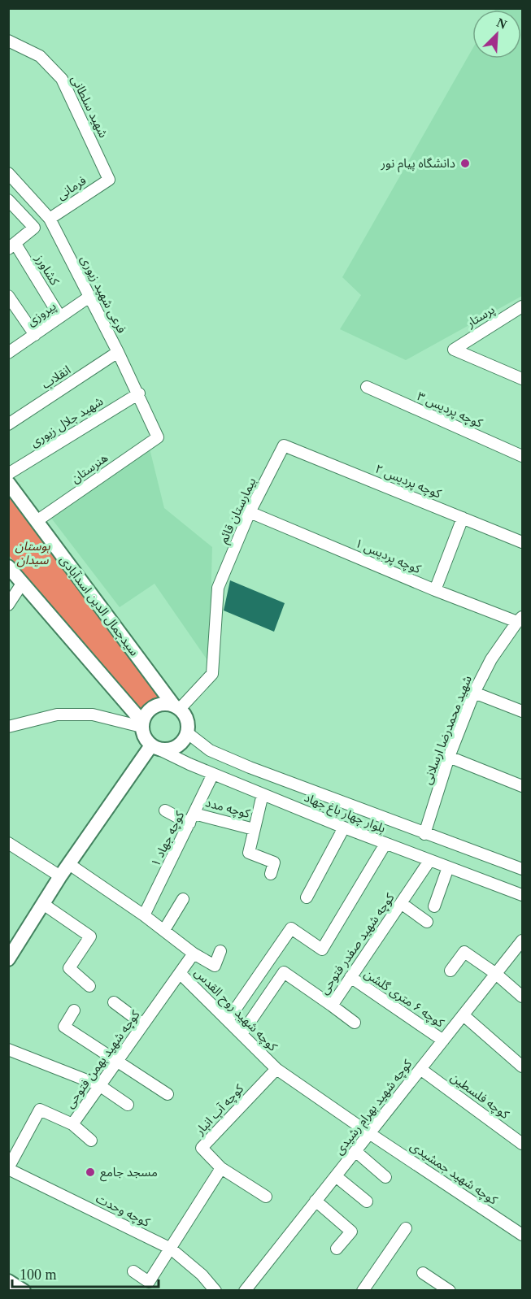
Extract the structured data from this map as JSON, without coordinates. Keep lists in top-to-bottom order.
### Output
{
  "streets": {
    "main road": ["سیدجمال الدین اسدآبادی"],
    "street": [
      "شهید سلطانی",
      "فرمانی",
      "کشاورز",
      "فرعی شهید زیوری",
      "پیروزی",
      "پرستار",
      "انقلاب",
      "کوچه پردیس ۳",
      "شهید جلال زیوری",
      "هنرستان",
      "کوچه پردیس ۲",
      "بیمارستان قائم",
      "کوچه پردیس ۱",
      "شهید محمدرضا ارسلانی",
      "کوچه مدد",
      "بلوار چهار باغ جهاد",
      "کوچه جهاد ۱",
      "کوچه شهید صفدر فتوحی",
      "کوچه ۶ متری گلشن",
      "کوچه شهید روح القدس",
      "کوچه شهید بهمن فتوحی",
      "کوچه فلسطین",
      "کوچه شهید بهرام رشیدی",
      "کوچه آب انبار",
      "کوچه شهید جمشیدی",
      "کوچه وحدت"
    ]
  },
  "crossings": [
    ["شهید سلطانی", "فرمانی"],
    ["فرمانی", "فرعی شهید زیوری"],
    ["کشاورز", "پیروزی"],
    ["فرعی شهید زیوری", "پیروزی"],
    ["فرعی شهید زیوری", "انقلاب"],
    ["فرعی شهید زیوری", "شهید جلال زیوری"],
    ["فرعی شهید زیوری", "هنرستان"],
    ["هنرستان", "سیدجمال الدین اسدآبادی"],
    ["کوچه پردیس ۲", "بیمارستان قائم"],
    ["بیمارستان قائم", "کوچه پردیس ۱"],
    ["بیمارستان قائم", "سیدجمال الدین اسدآبادی"],
    ["بیمارستان قائم", "بلوار چهار باغ جهاد"],
    ["کوچه پردیس ۱", "شهید محمدرضا ارسلانی"],
    ["سیدجمال الدین اسدآبادی", "بلوار چهار باغ جهاد"],
    ["شهید محمدرضا ارسلانی", "بلوار چهار باغ جهاد"],
    ["کوچه مدد", "کوچه جهاد ۱"],
    ["بلوار چهار باغ جهاد", "کوچه جهاد ۱"],
    ["بلوار چهار باغ جهاد", "کوچه شهید صفدر فتوحی"],
    ["کوچه جهاد ۱", "کوچه شهید روح القدس"],
    ["کوچه شهید صفدر فتوحی", "کوچه ۶ متری گلشن"],
    ["کوچه شهید صفدر فتوحی", "کوچه شهید روح القدس"],
    ["کوچه ۶ متری گلشن", "کوچه شهید بهرام رشیدی"],
    ["کوچه شهید روح القدس", "کوچه شهید بهمن فتوحی"],
    ["کوچه شهید روح القدس", "کوچه شهید بهرام رشیدی"],
    ["کوچه شهید روح القدس", "کوچه آب انبار"],
    ["کوچه شهید روح القدس", "کوچه شهید جمشیدی"],
    ["کوچه شهید بهمن فتوحی", "کوچه وحدت"],
    ["کوچه فلسطین", "کوچه شهید بهرام رشیدی"],
    ["کوچه شهید بهرام رشیدی", "کوچه شهید جمشیدی"]
  ],
  "parks": ["بوستان سیدان"],
  "places": ["دانشگاه پیام نور", "مسجد جامع"],
  "scale_bar": "100 m",
  "north": "top right"
}
